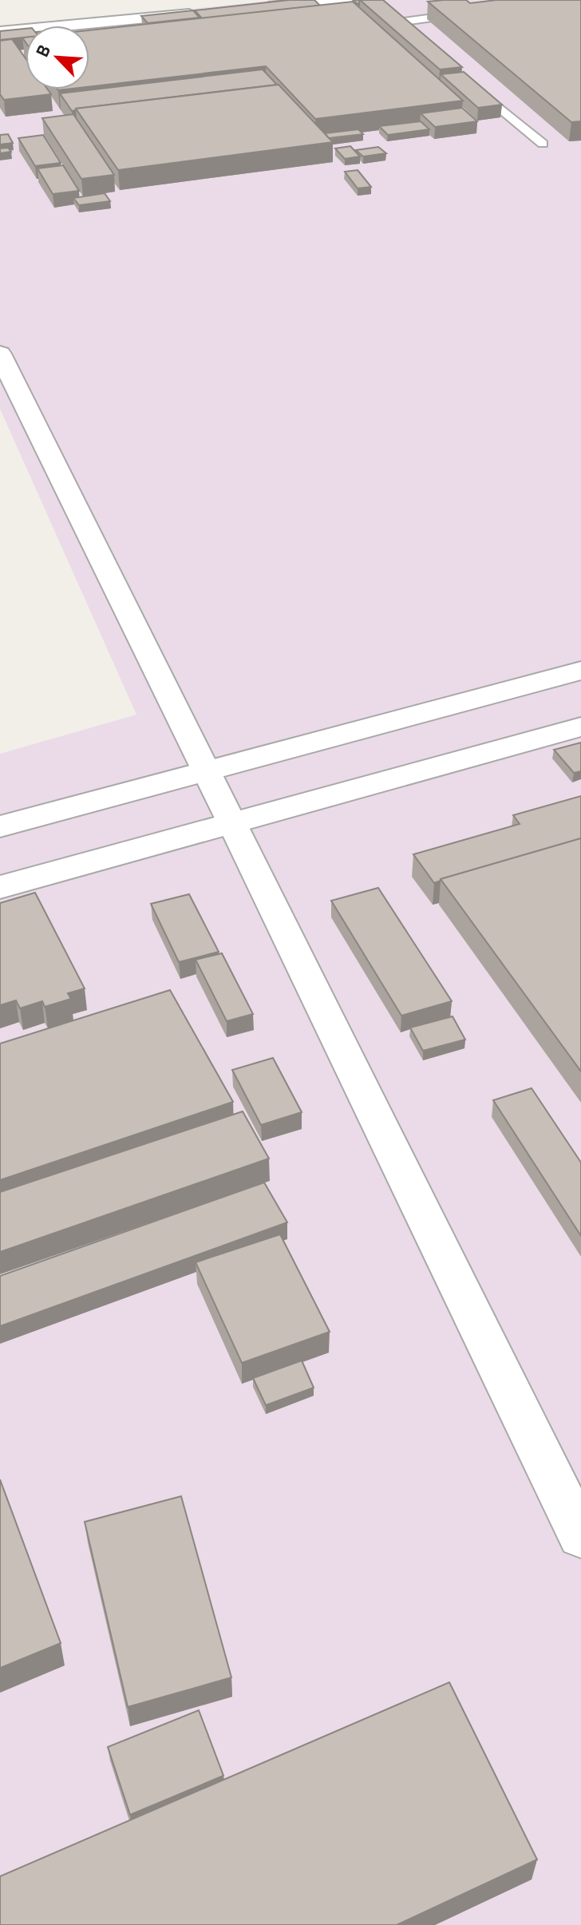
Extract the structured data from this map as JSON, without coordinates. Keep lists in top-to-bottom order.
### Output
{
  "north": "top left"
}
